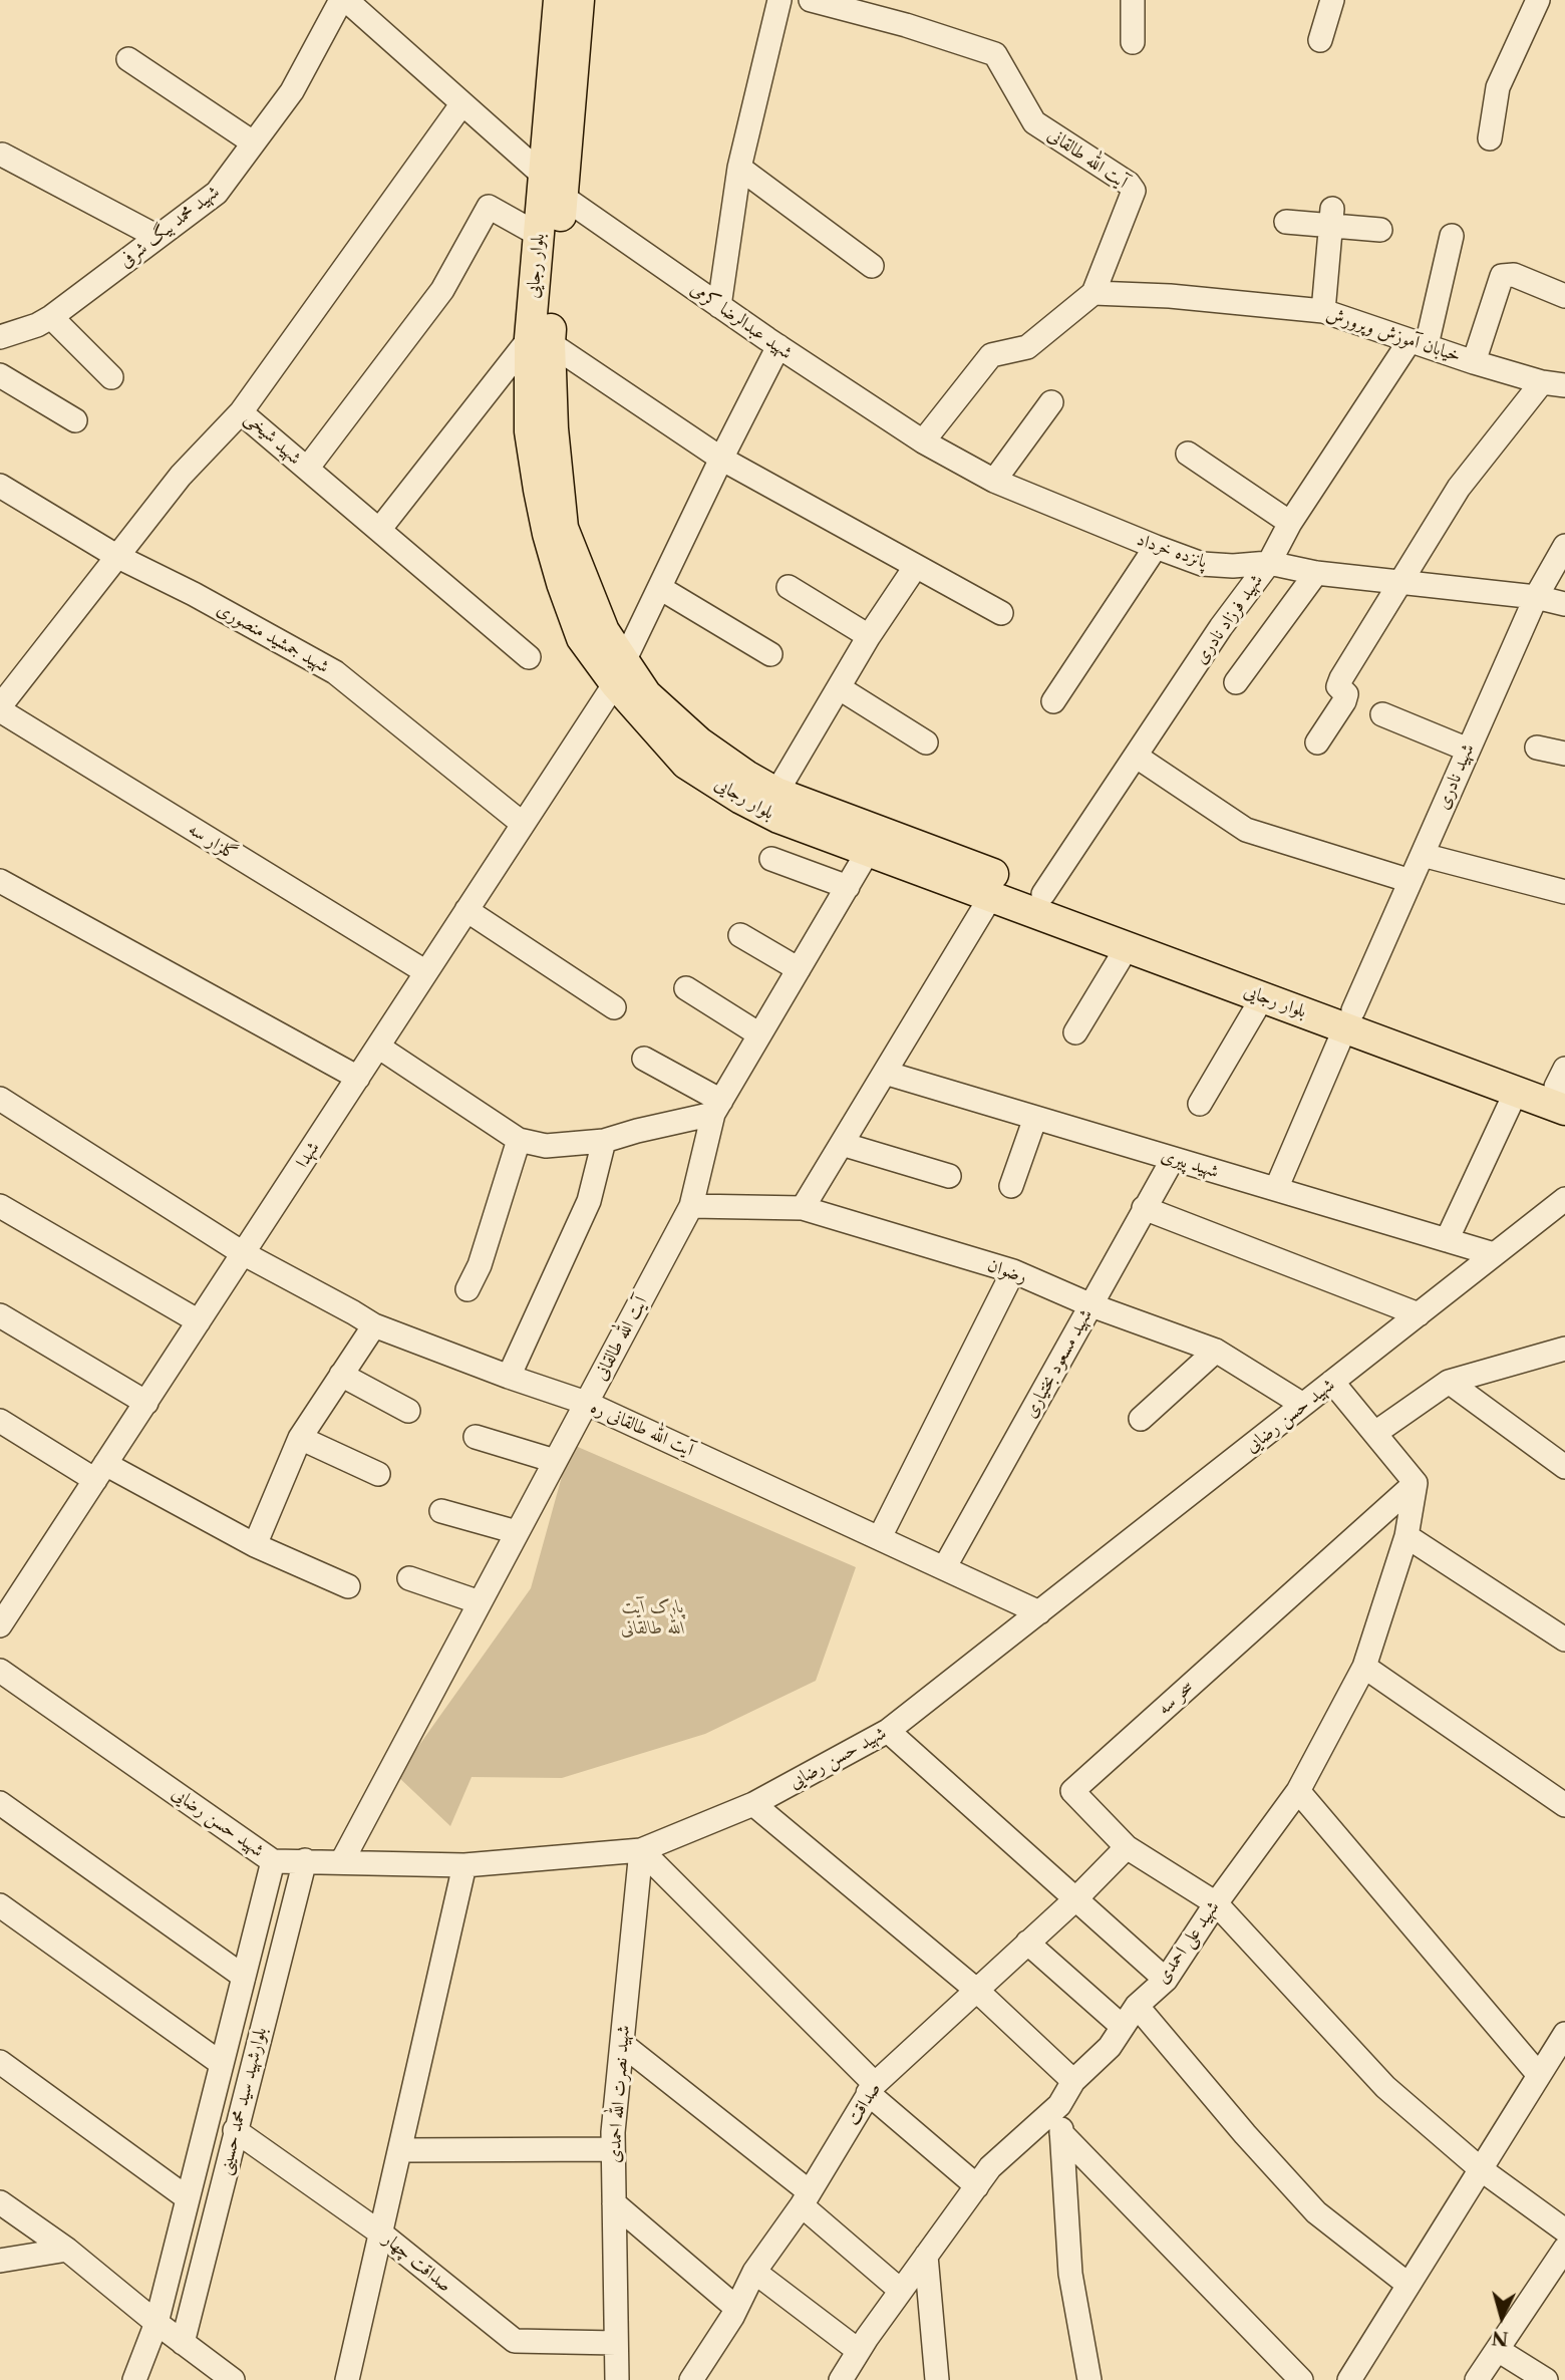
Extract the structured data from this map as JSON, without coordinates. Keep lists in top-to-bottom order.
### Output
{
  "streets": {
    "main road": ["بلوار رجایی"],
    "street": [
      "آیت الله طالقانی",
      "شهید محمد بیگ شرفی",
      "شهید عبدالرضا کرمی",
      "خیابان آموزش وپرورش",
      "شهید شیخی",
      "پانزده خرداد",
      "شهید فرزاد نادری",
      "شهید جمشید منصوری",
      "شهید نادری",
      "گلزار سه",
      "شهدا",
      "شهید پیری",
      "رضوان",
      "شهید مسعود بختیاری",
      "شهید حسن رضایی",
      "آیت الله طالقانی ره",
      "سحر سه",
      "شهید علی احمدی",
      "شهید نصرت الله احمدی",
      "بلوارشهید سید محمد حسینی",
      "صداقت",
      "صداقت چهار"
    ]
  },
  "crossings": [
    ["آیت الله طالقانی", "بلوار رجایی"],
    ["آیت الله طالقانی", "خیابان آموزش وپرورش"],
    ["آیت الله طالقانی", "رضوان"],
    ["آیت الله طالقانی", "شهید حسن رضایی"],
    ["آیت الله طالقانی", "آیت الله طالقانی ره"],
    ["شهید محمد بیگ شرفی", "شهید عبدالرضا کرمی"],
    ["بلوار رجایی", "شهید عبدالرضا کرمی"],
    ["بلوار رجایی", "شهید فرزاد نادری"],
    ["بلوار رجایی", "شهید نادری"],
    ["بلوار رجایی", "شهدا"],
    ["شهید عبدالرضا کرمی", "شهید شیخی"],
    ["شهید عبدالرضا کرمی", "پانزده خرداد"],
    ["شهید عبدالرضا کرمی", "شهدا"],
    ["خیابان آموزش وپرورش", "شهید فرزاد نادری"],
    ["پانزده خرداد", "شهید فرزاد نادری"],
    ["پانزده خرداد", "شهید نادری"],
    ["شهید جمشید منصوری", "شهدا"],
    ["شهید نادری", "شهید پیری"],
    ["گلزار سه", "شهدا"],
    ["شهدا", "آیت الله طالقانی ره"],
    ["شهید پیری", "شهید مسعود بختیاری"],
    ["شهید پیری", "شهید حسن رضایی"],
    ["رضوان", "شهید مسعود بختیاری"],
    ["رضوان", "شهید حسن رضایی"],
    ["شهید مسعود بختیاری", "آیت الله طالقانی ره"],
    ["شهید حسن رضایی", "آیت الله طالقانی ره"],
    ["شهید حسن رضایی", "شهید نصرت الله احمدی"],
    ["شهید حسن رضایی", "بلوارشهید سید محمد حسینی"],
    ["سحر سه", "شهید علی احمدی"],
    ["سحر سه", "صداقت"],
    ["شهید نصرت الله احمدی", "صداقت چهار"],
    ["بلوارشهید سید محمد حسینی", "صداقت چهار"]
  ],
  "parks": ["پارک آیت الله طالقانی"],
  "north": "bottom"
}
